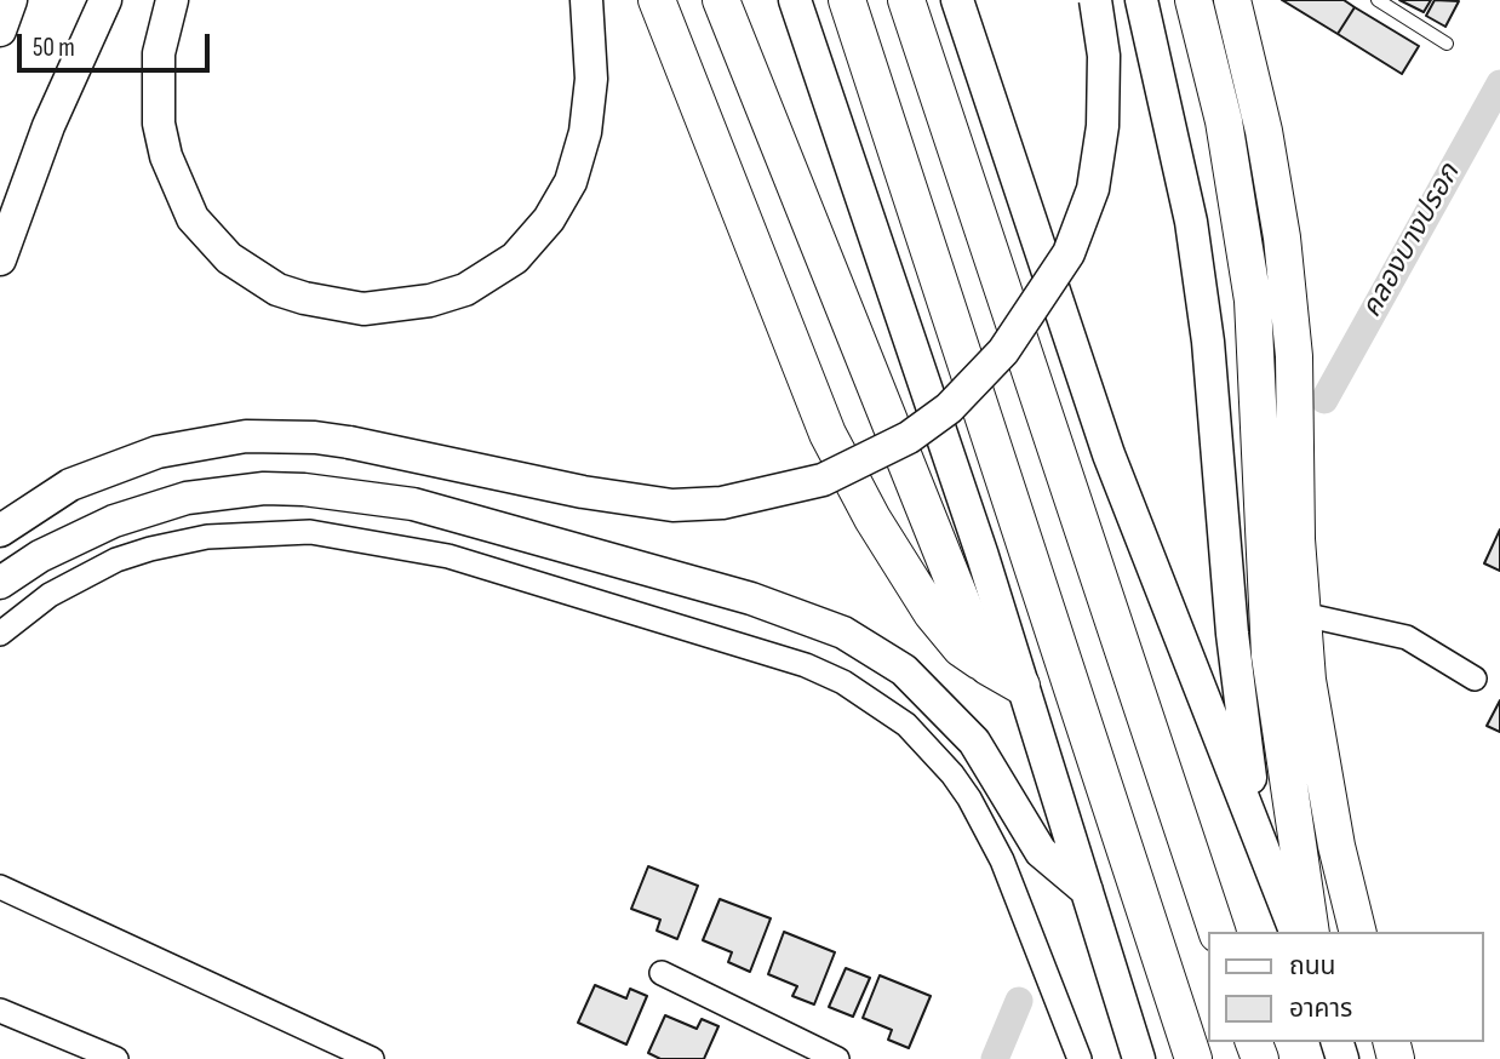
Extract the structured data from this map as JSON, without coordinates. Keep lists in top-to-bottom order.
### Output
{
  "water": ["คลองบางปรอก"],
  "legend": ["ถนน", "อาคาร"],
  "scale_bar": "50 m"
}
